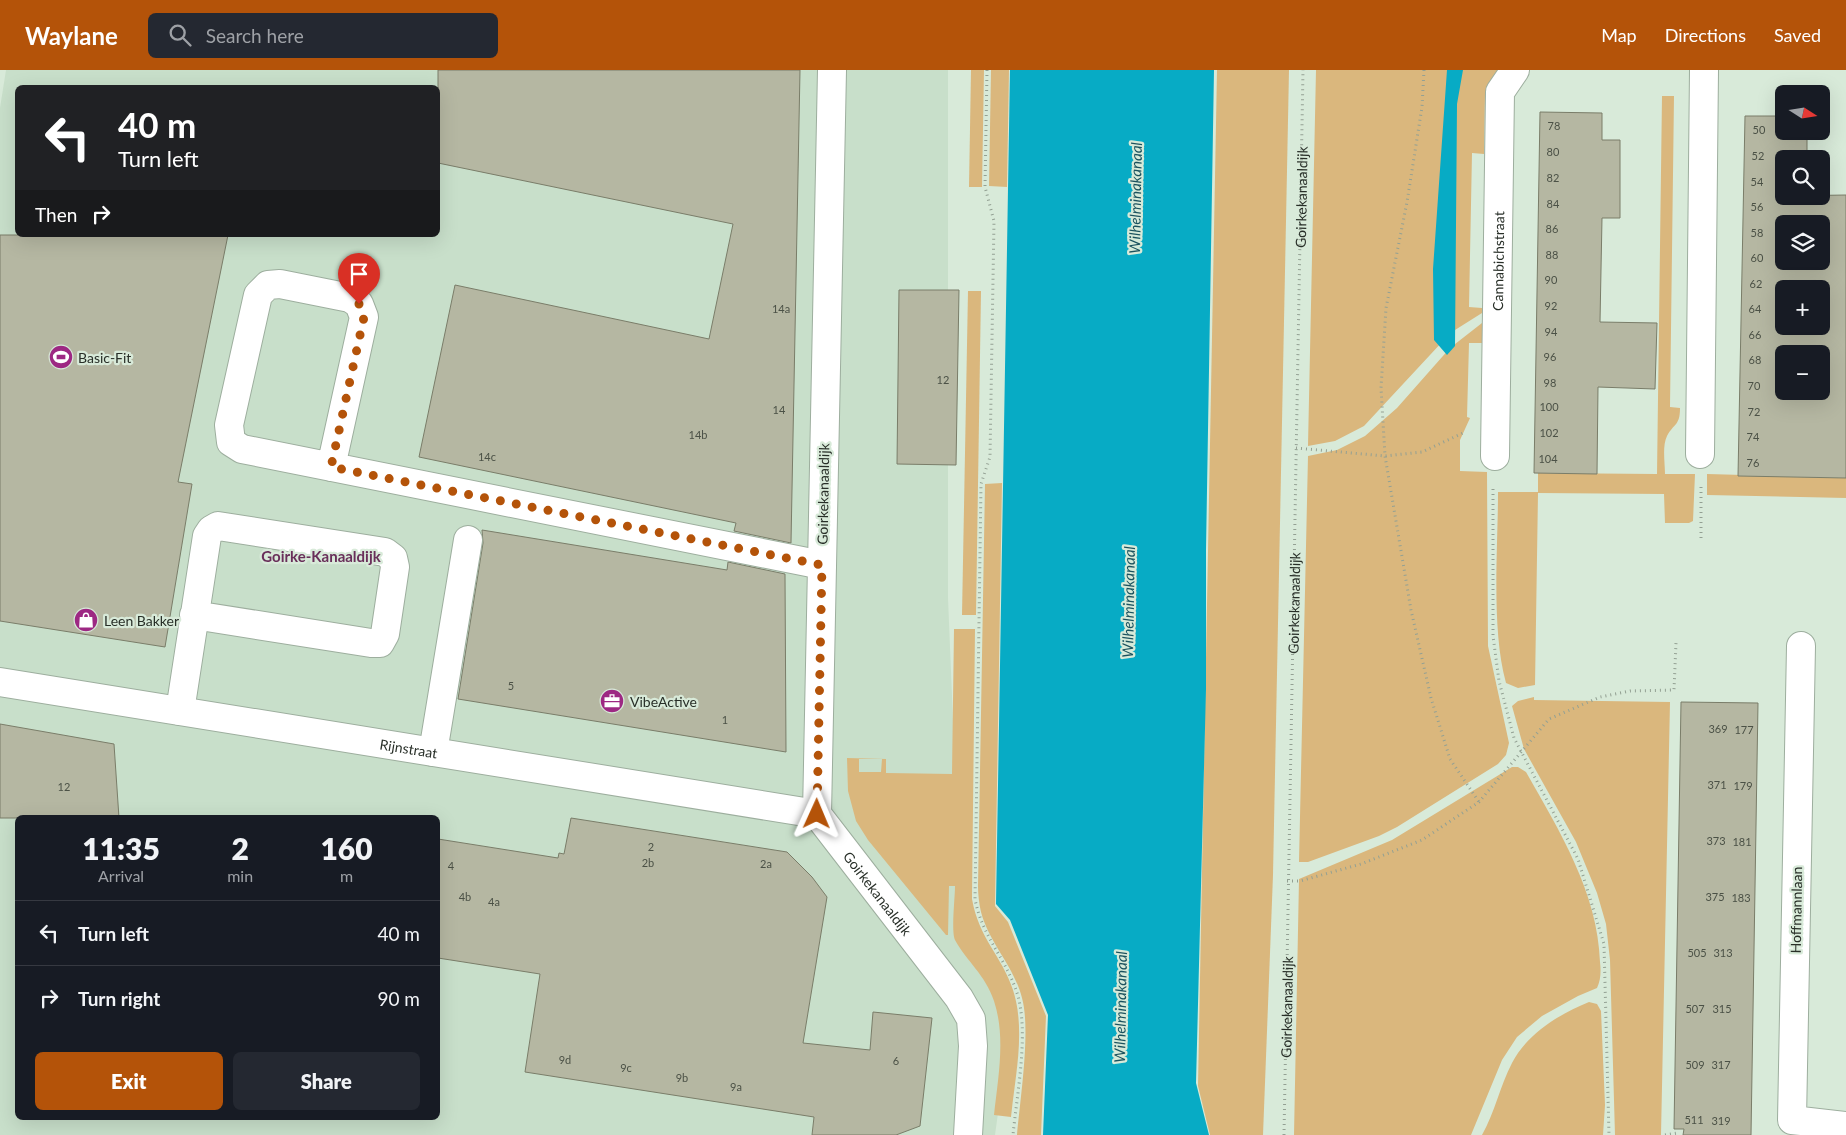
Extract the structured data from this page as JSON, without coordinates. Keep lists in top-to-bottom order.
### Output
{
  "streets": {
    "street": [
      "Goirkekanaaldijk",
      "Cannabichstraat",
      "Rijnstraat",
      "Hoffmannlaan"
    ]
  },
  "crossings": [
    ["Goirkekanaaldijk", "Rijnstraat"]
  ],
  "districts": ["Goirke-Kanaaldijk"],
  "water": ["Wilhelminakanaal"],
  "places": {
    "sports": ["Basic-Fit"],
    "shop": ["Leen Bakker"],
    "office": ["VibeActive"]
  },
  "house_numbers": [
    "78",
    "50",
    "80",
    "52",
    "82",
    "54",
    "84",
    "56",
    "86",
    "58",
    "88",
    "60",
    "90",
    "62",
    "92",
    "14a",
    "64",
    "94",
    "66",
    "96",
    "68",
    "12",
    "98",
    "70",
    "100",
    "14",
    "72",
    "102",
    "14b",
    "74",
    "14c",
    "104",
    "76",
    "5",
    "1",
    "369",
    "177",
    "371",
    "179",
    "12",
    "373",
    "181",
    "2",
    "2b",
    "2a",
    "4",
    "4b",
    "375",
    "183",
    "4a",
    "505",
    "313",
    "507",
    "315",
    "9d",
    "6",
    "509",
    "317",
    "9c",
    "9b",
    "9a",
    "511",
    "319"
  ],
  "north": "right",
  "page": {
    "header": "Waylane",
    "search": "Search here",
    "nav": ["Map", "Directions", "Saved"],
    "map_buttons": ["+", "−"],
    "turn": ["40 m", "Turn left"],
    "then": "Then",
    "eta": [
      "11:35",
      "Arrival",
      "2",
      "min",
      "160",
      "m"
    ],
    "list": [
      {
        "name": "Turn left",
        "value": "40 m"
      },
      {
        "name": "Turn right",
        "value": "90 m"
      }
    ],
    "buttons": ["Exit", "Share"]
  }
}
